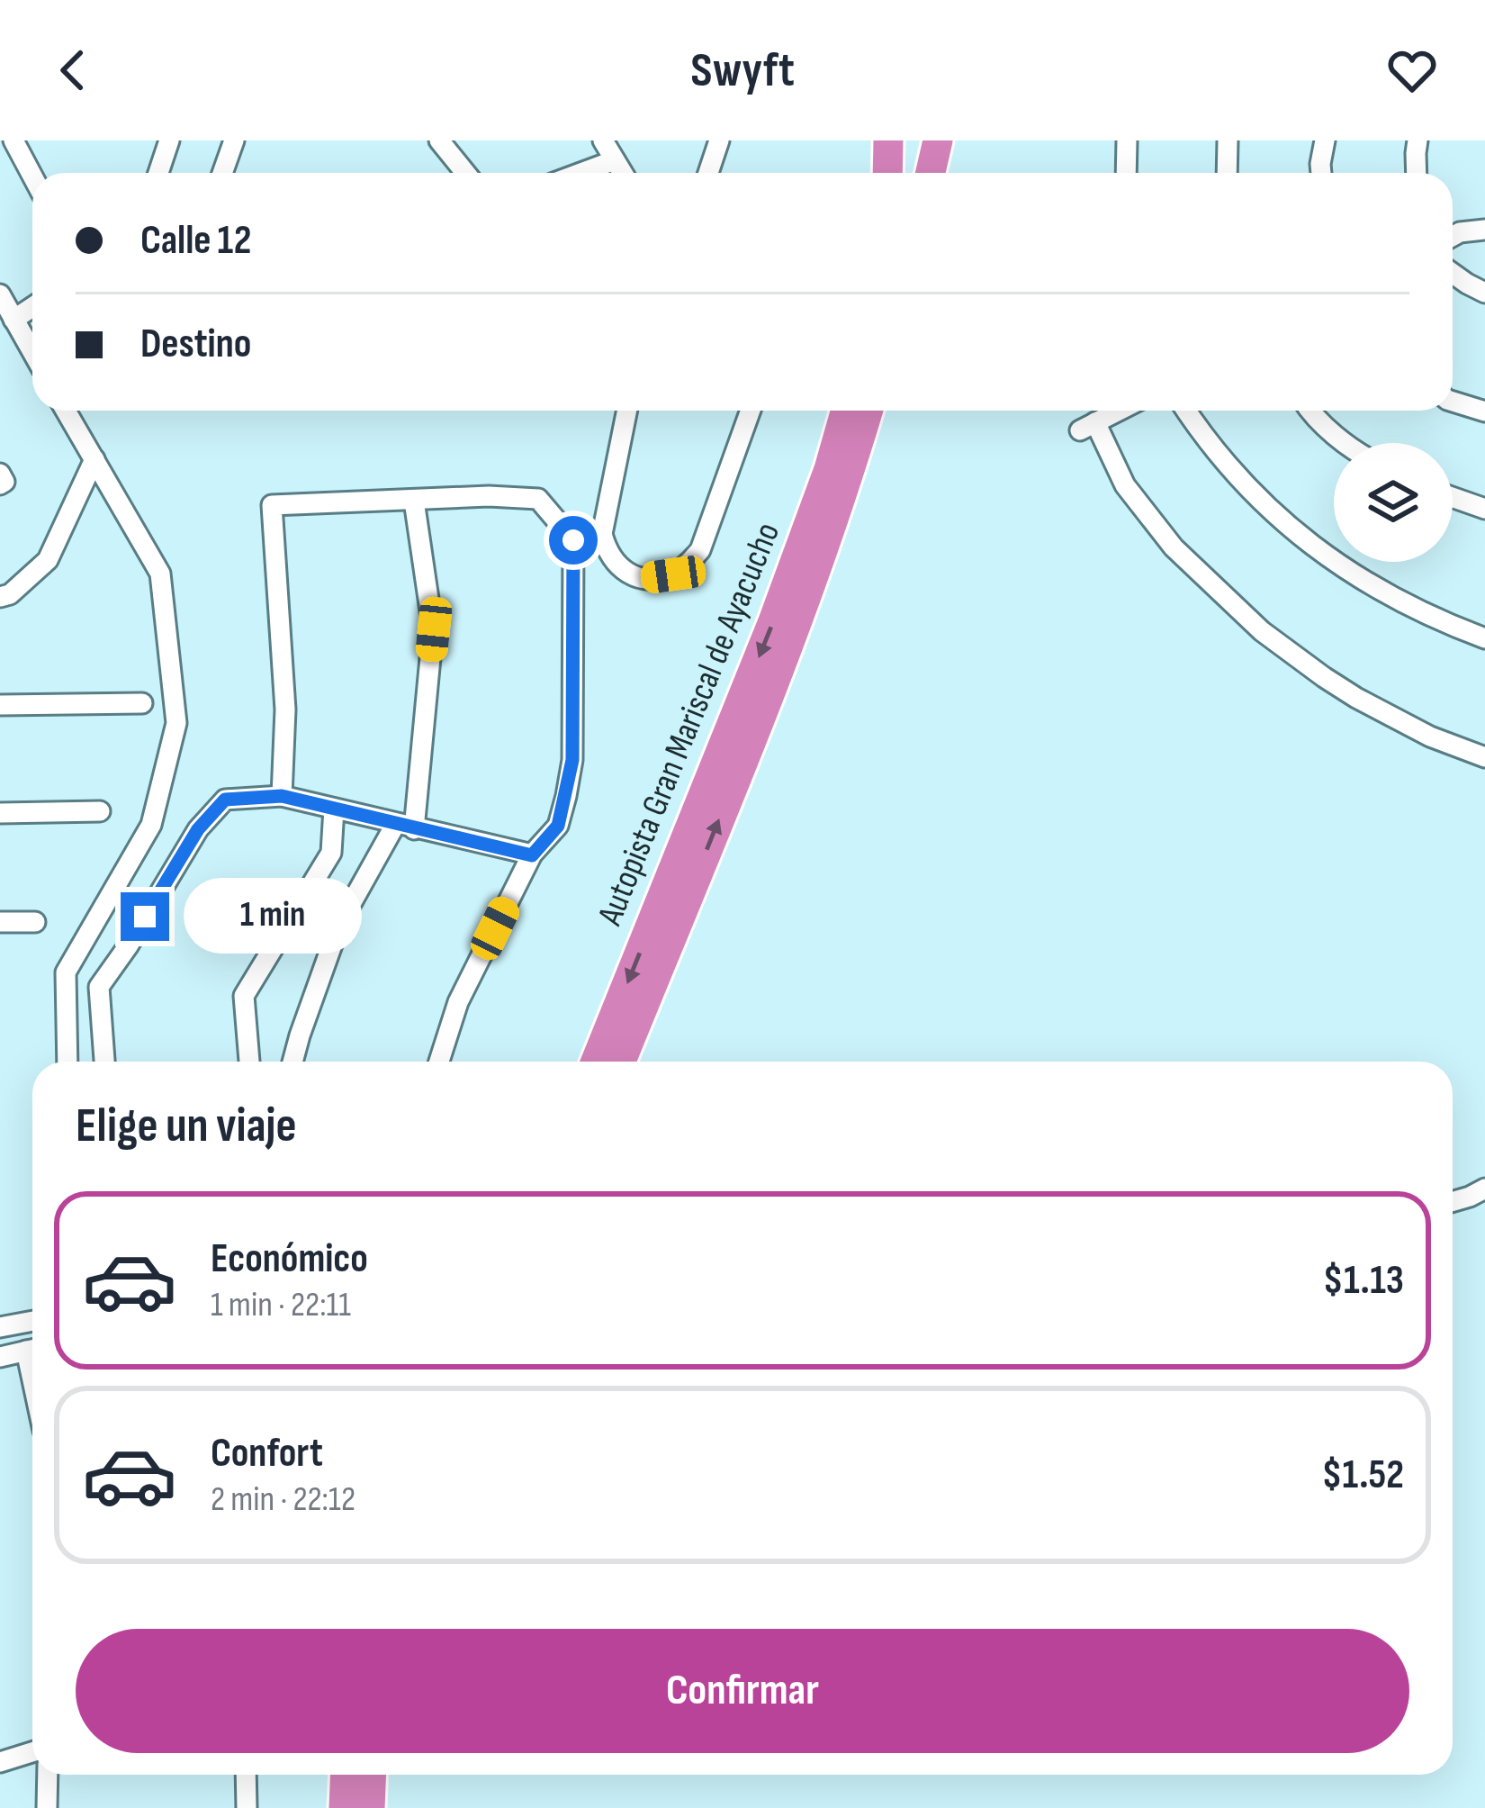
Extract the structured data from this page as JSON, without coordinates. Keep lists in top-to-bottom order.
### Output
{
  "streets": {
    "highway": ["Autopista Gran Mariscal de Ayacucho"]
  },
  "page": {
    "header": "Swyft",
    "banner": ["Calle 12", "Destino"],
    "bubble": "1 min",
    "heading": "Elige un viaje",
    "list": [
      {
        "name": "Económico",
        "note": "1 min · 22:11",
        "value": "$1.13"
      },
      {
        "name": "Confort",
        "note": "2 min · 22:12",
        "value": "$1.52"
      }
    ],
    "buttons": "Confirmar"
  }
}
